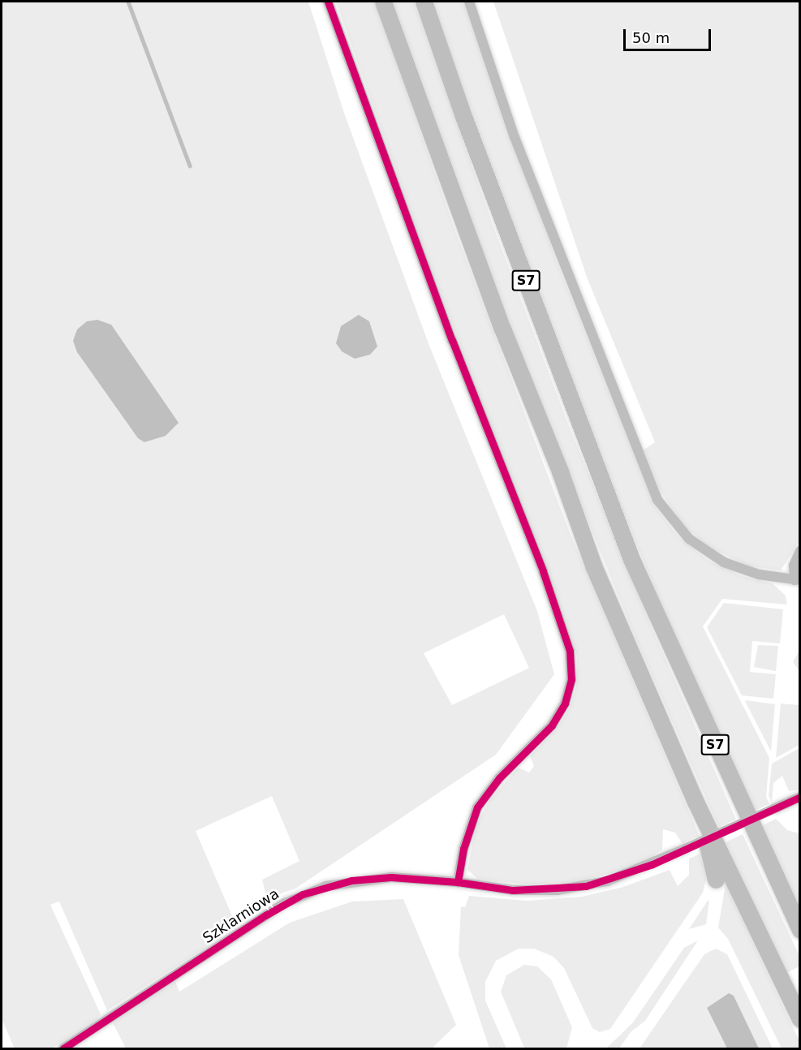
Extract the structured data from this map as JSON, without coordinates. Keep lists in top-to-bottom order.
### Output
{
  "streets": {
    "highway": ["S7"],
    "street": ["Szklarniowa"]
  },
  "scale_bar": "50 m"
}
